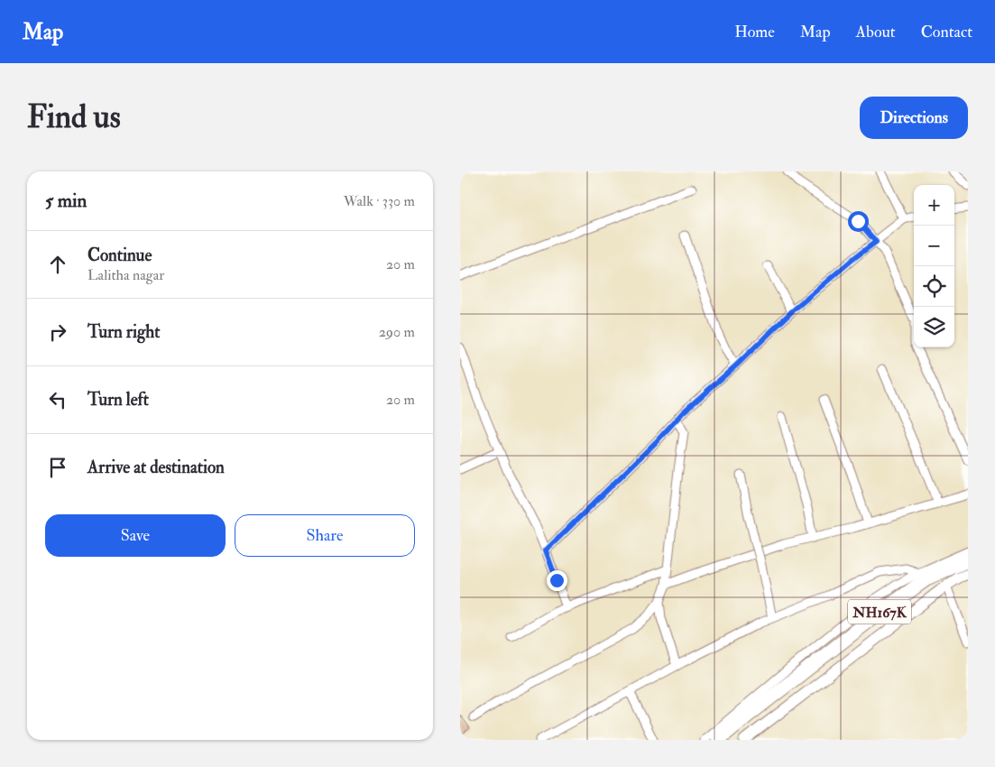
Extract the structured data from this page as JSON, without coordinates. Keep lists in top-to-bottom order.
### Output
{
  "streets": {
    "highway": ["NH167K"]
  },
  "page": {
    "header": "Map",
    "nav": [
      "Home",
      "Map",
      "About",
      "Contact"
    ],
    "buttons": [
      "Directions",
      ["Save", "Share"]
    ],
    "title": "Find us",
    "heading": ["5 min", "Walk · 330 m"],
    "map_buttons": ["+", "−"],
    "list": [
      ["Continue", "Lalitha nagar", "20 m"],
      ["Turn right", "290 m"],
      ["Turn left", "20 m"],
      "Arrive at destination"
    ]
  }
}
